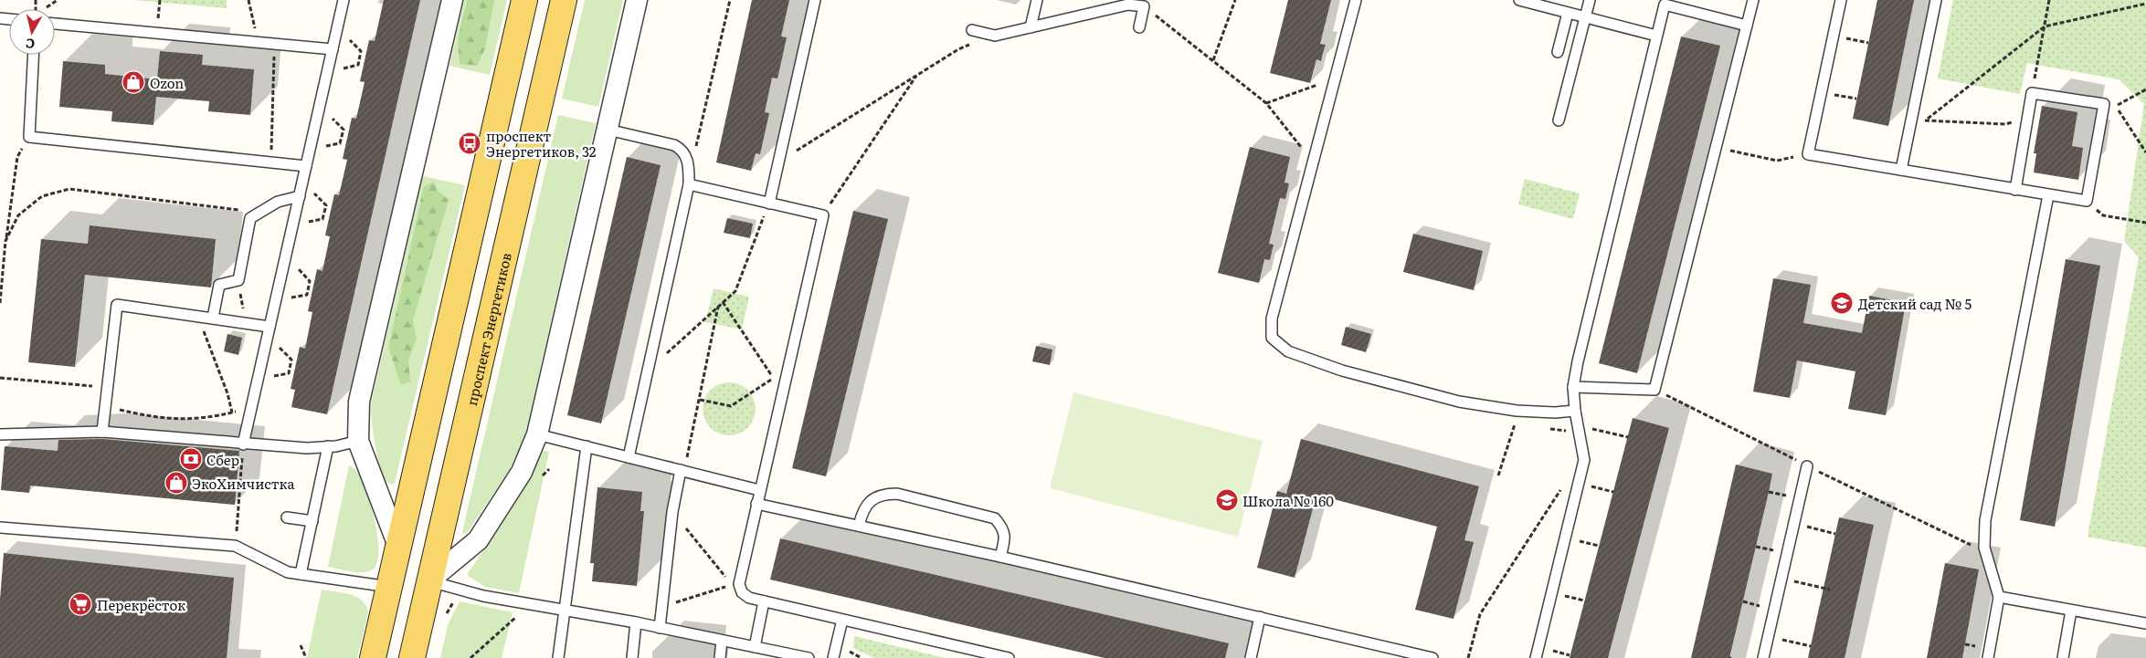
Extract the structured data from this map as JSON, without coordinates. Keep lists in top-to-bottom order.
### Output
{
  "streets": {
    "main road": ["проспект Энергетиков"]
  },
  "places": {
    "shop": ["Ozon", "ЭкоХимчистка"],
    "bus stop": ["проспект Энергетиков, 32"],
    "school or university": ["Детский сад № 5", "Школа № 160"],
    "bank": ["Сбер"],
    "supermarket": ["Перекрёсток"]
  },
  "north": "bottom"
}
